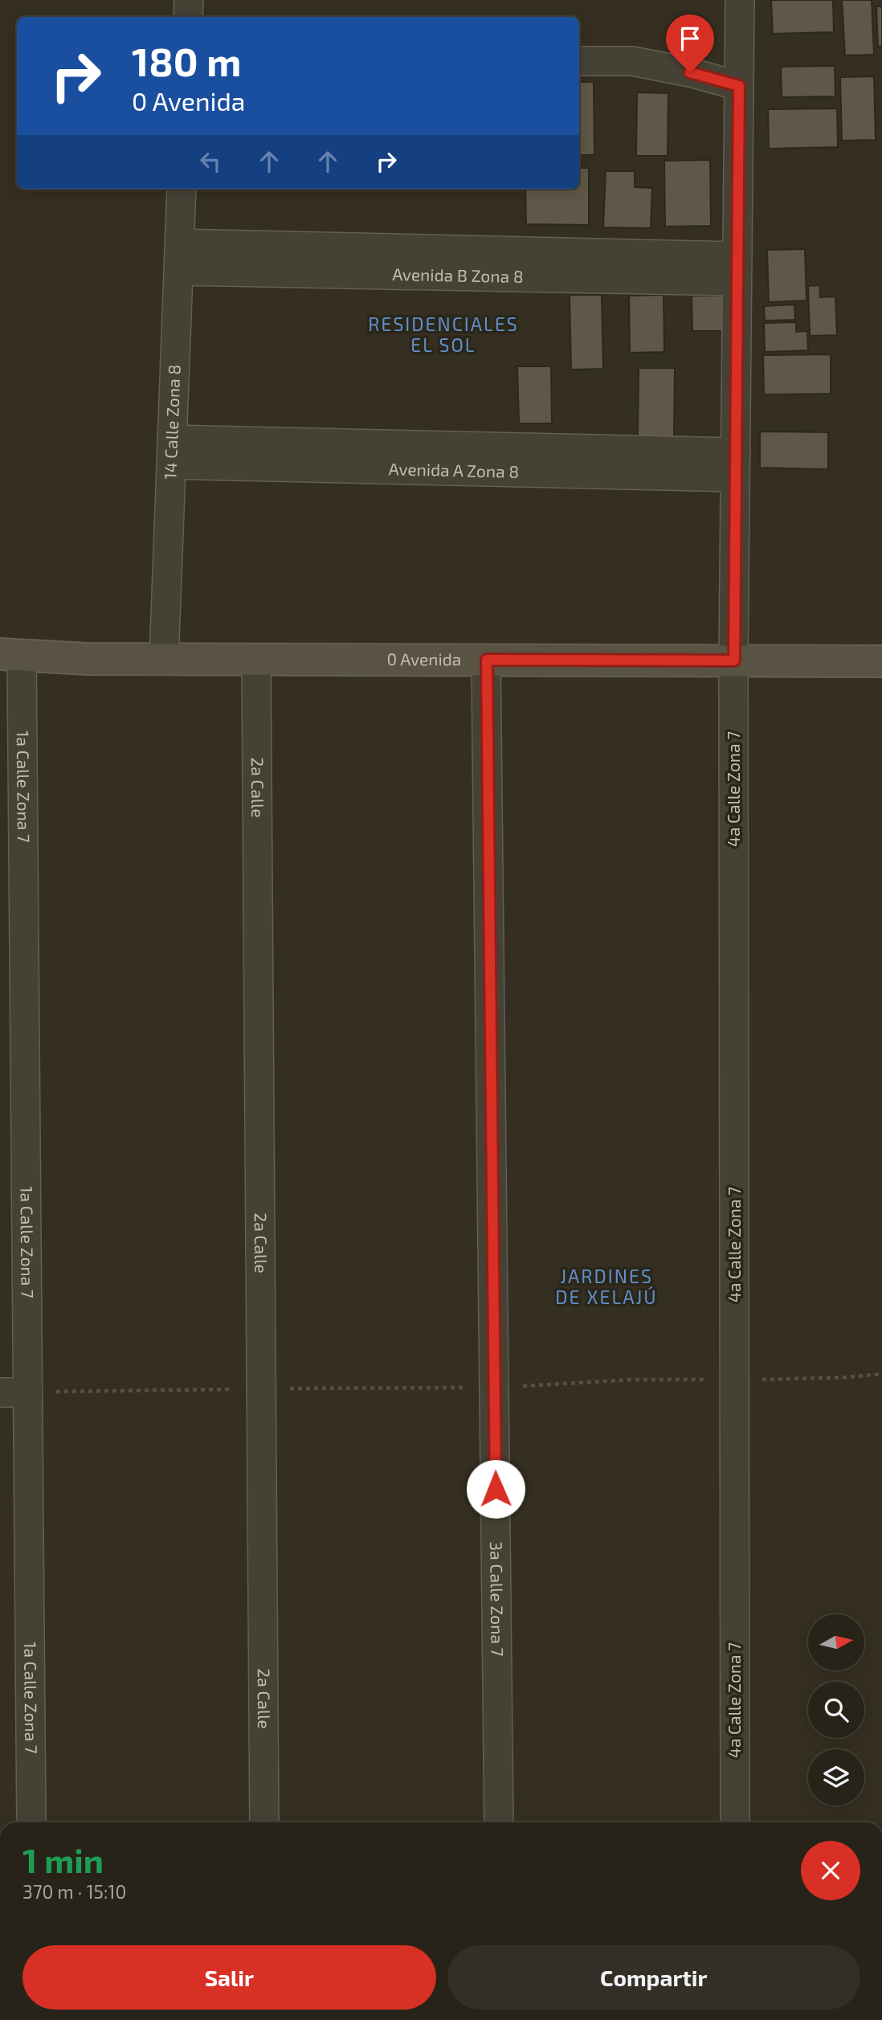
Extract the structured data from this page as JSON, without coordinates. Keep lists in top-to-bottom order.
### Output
{
  "streets": {
    "street": [
      "Avenida B Zona 8",
      "14 Calle Zona 8",
      "Avenida A Zona 8",
      "0 Avenida",
      "1a Calle Zona 7",
      "2a Calle",
      "4a Calle Zona 7",
      "3a Calle Zona 7"
    ]
  },
  "crossings": [
    ["Avenida B Zona 8", "14 Calle Zona 8"],
    ["Avenida B Zona 8", "4a Calle Zona 7"],
    ["14 Calle Zona 8", "Avenida A Zona 8"],
    ["14 Calle Zona 8", "0 Avenida"],
    ["Avenida A Zona 8", "4a Calle Zona 7"],
    ["0 Avenida", "1a Calle Zona 7"],
    ["0 Avenida", "2a Calle"],
    ["0 Avenida", "4a Calle Zona 7"],
    ["0 Avenida", "3a Calle Zona 7"]
  ],
  "districts": ["RESIDENCIALES EL SOL", "JARDINES DE XELAJÚ"],
  "north": "right",
  "page": {
    "turn": ["180 m", "0 Avenida"],
    "heading": ["1 min", "370 m · 15:10"],
    "buttons": ["Salir", "Compartir"]
  }
}
